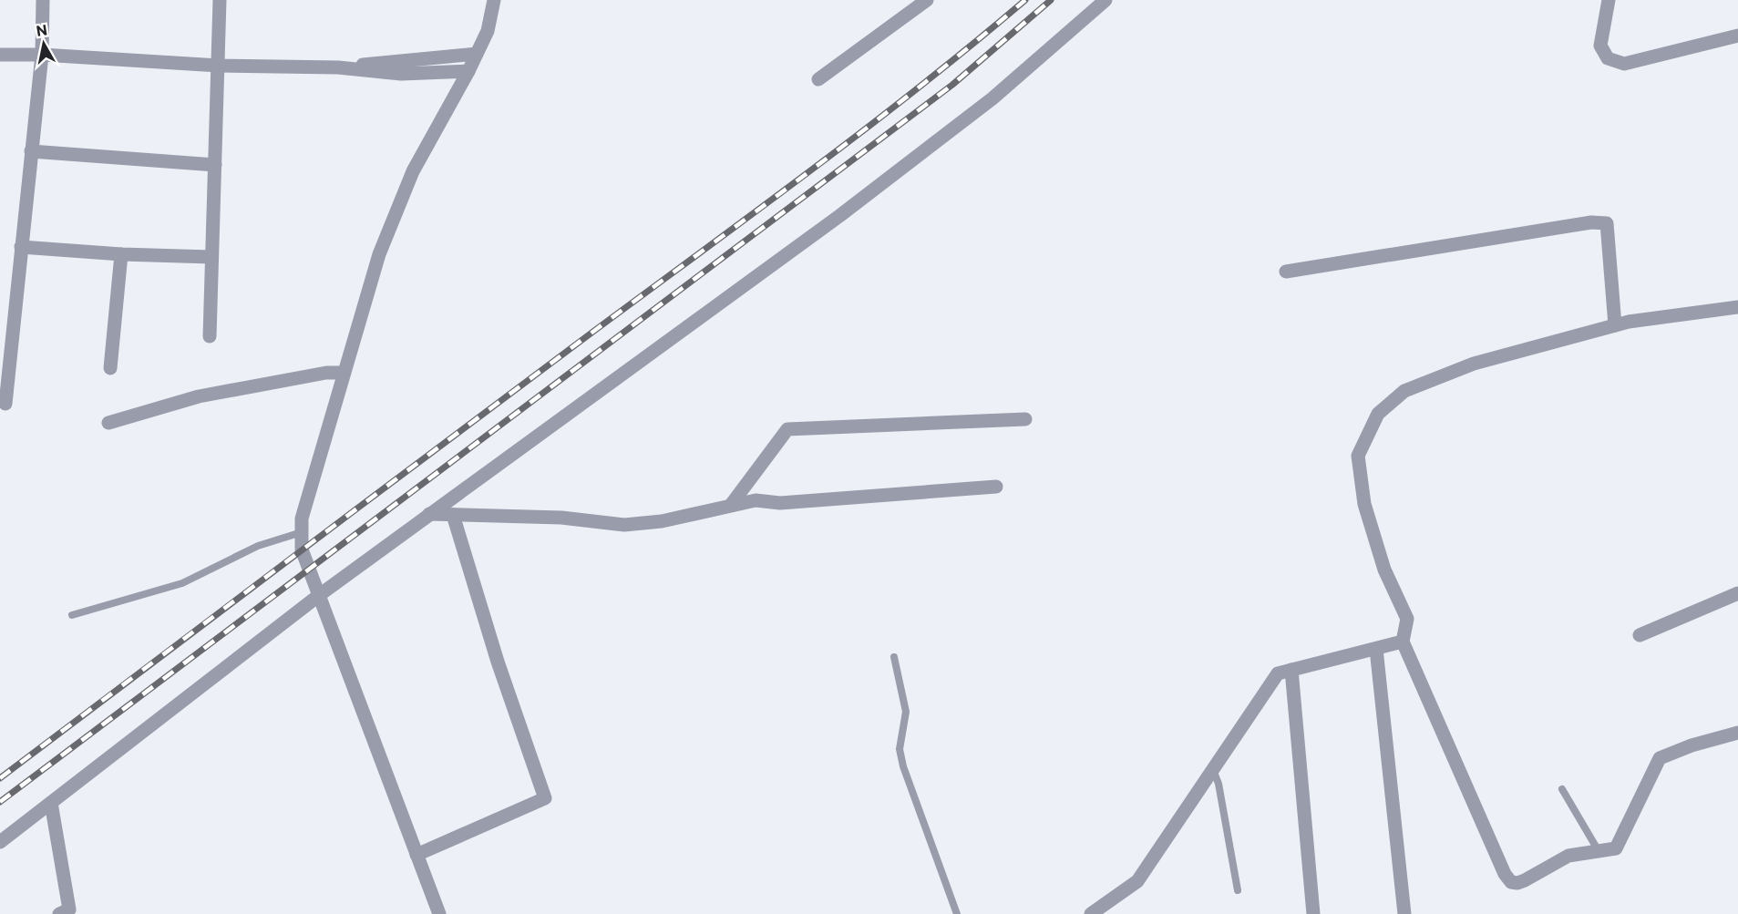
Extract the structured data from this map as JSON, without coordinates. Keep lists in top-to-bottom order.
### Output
{
  "north": "top"
}
